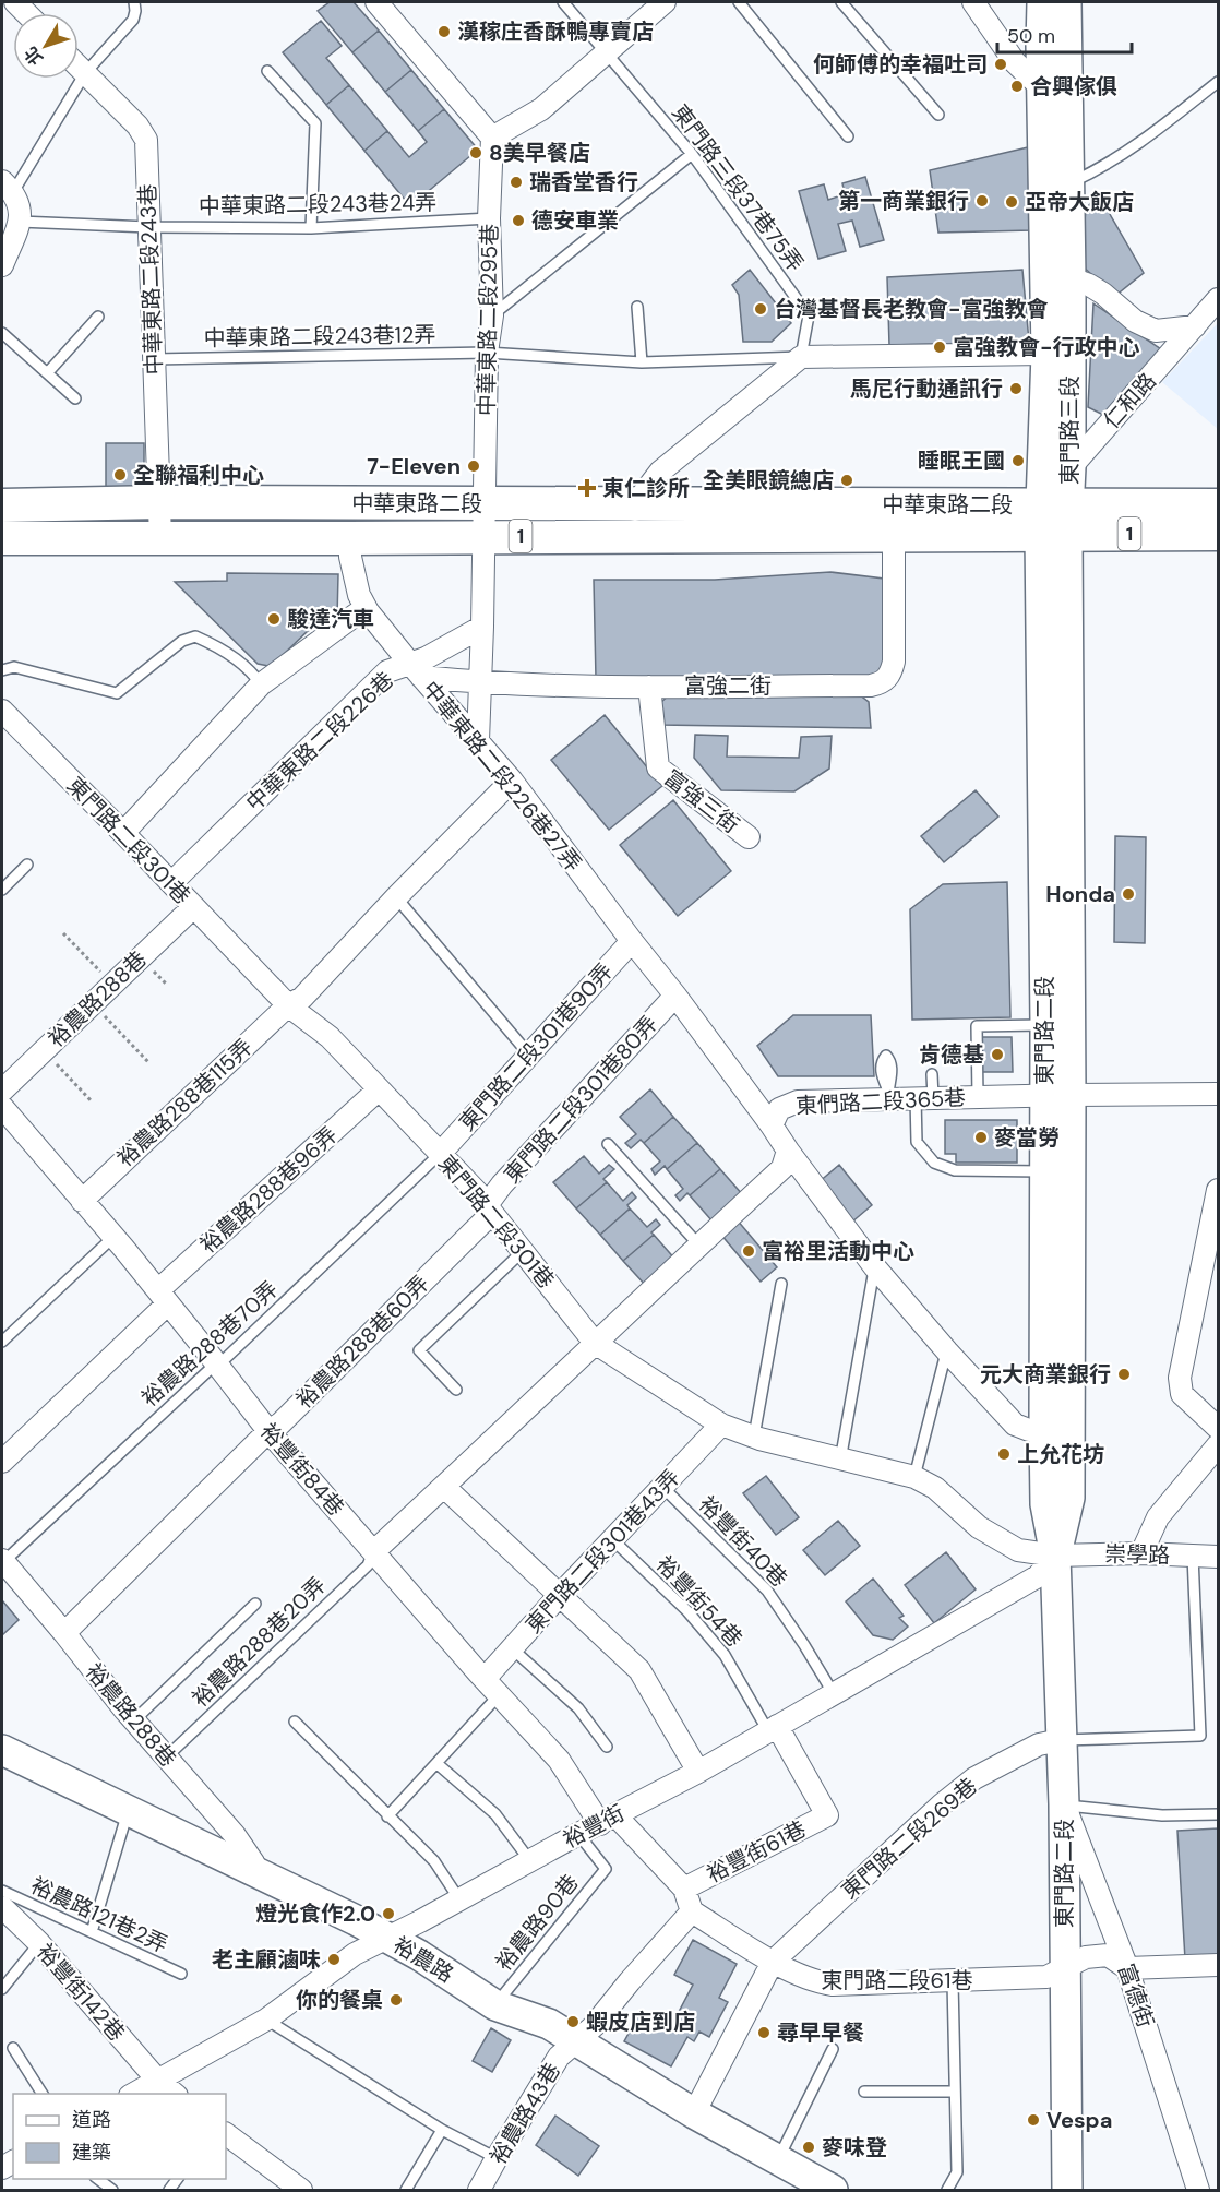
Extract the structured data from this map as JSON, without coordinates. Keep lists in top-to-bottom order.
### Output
{
  "streets": {
    "main road": [
      "東門路三段",
      "中華東路二段",
      "1",
      "東門路二段",
      "裕農路"
    ],
    "street": [
      "中華東路二段243巷",
      "中華東路二段295巷",
      "仁和路",
      "富強二街",
      "中華東路二段226巷",
      "中華東路二段226巷27弄",
      "富強三街",
      "東門路二段301巷",
      "裕農路288巷",
      "東門路二段301巷90弄",
      "東門路二段301巷80弄",
      "東們路二段365巷",
      "裕農路288巷115弄",
      "裕農路288巷96弄",
      "裕農路288巷60弄",
      "裕豐街84巷",
      "東門路二段301巷43弄",
      "崇學路",
      "裕豐街",
      "東門路二段269巷",
      "裕豐街61巷",
      "東門路二段61巷",
      "裕豐街142巷",
      "富德街",
      "裕農路43巷"
    ],
    "lane": [
      "東門路三段37巷75弄",
      "中華東路二段243巷24弄",
      "中華東路二段243巷12弄",
      "裕農路288巷70弄",
      "裕豐街40巷",
      "裕豐街54巷",
      "裕農路288巷20弄",
      "裕農路121巷2弄",
      "裕農路90巷"
    ]
  },
  "crossings": [
    ["東門路三段37巷75弄", "中華東路二段243巷12弄"],
    ["中華東路二段243巷24弄", "中華東路二段243巷"],
    ["中華東路二段243巷24弄", "中華東路二段295巷"],
    ["中華東路二段243巷", "中華東路二段243巷12弄"],
    ["中華東路二段243巷", "中華東路二段"],
    ["中華東路二段295巷", "中華東路二段243巷12弄"],
    ["中華東路二段295巷", "中華東路二段"],
    ["仁和路", "東門路三段"],
    ["東門路三段", "中華東路二段"],
    ["東門路三段", "1"],
    ["東門路三段", "東門路二段"],
    ["中華東路二段", "1"],
    ["中華東路二段", "富強二街"],
    ["中華東路二段", "中華東路二段226巷27弄"],
    ["中華東路二段", "東門路二段"],
    ["1", "東門路二段"],
    ["富強二街", "中華東路二段226巷"],
    ["富強二街", "中華東路二段226巷27弄"],
    ["富強二街", "富強三街"],
    ["中華東路二段226巷", "中華東路二段226巷27弄"],
    ["中華東路二段226巷", "東門路二段301巷"],
    ["中華東路二段226巷27弄", "東門路二段301巷90弄"],
    ["中華東路二段226巷27弄", "東門路二段301巷80弄"],
    ["中華東路二段226巷27弄", "東們路二段365巷"],
    ["中華東路二段226巷27弄", "裕農路288巷115弄"],
    ["東門路二段301巷", "裕農路288巷"],
    ["東門路二段301巷", "東門路二段"],
    ["東門路二段301巷", "東門路二段301巷90弄"],
    ["東門路二段301巷", "東門路二段301巷80弄"],
    ["東門路二段301巷", "裕農路288巷115弄"],
    ["東門路二段301巷", "裕農路288巷96弄"],
    ["東門路二段301巷", "裕農路288巷60弄"],
    ["東門路二段301巷", "裕農路288巷70弄"],
    ["東門路二段301巷", "東門路二段301巷43弄"],
    ["東門路二段301巷", "崇學路"],
    ["東門路二段301巷", "裕豐街"],
    ["裕農路288巷", "裕農路288巷60弄"],
    ["裕農路288巷", "裕農路288巷70弄"],
    ["裕農路288巷", "裕農路288巷20弄"],
    ["裕農路288巷", "裕農路"],
    ["東門路二段", "東們路二段365巷"],
    ["東門路二段", "崇學路"],
    ["東門路二段", "裕豐街"],
    ["東門路二段", "東門路二段269巷"],
    ["東門路二段", "東門路二段61巷"],
    ["東門路二段", "富德街"],
    ["東門路二段301巷90弄", "裕農路288巷70弄"],
    ["東門路二段301巷80弄", "裕農路288巷60弄"],
    ["裕農路288巷115弄", "裕豐街84巷"],
    ["裕農路288巷96弄", "裕豐街84巷"],
    ["裕農路288巷60弄", "裕豐街84巷"],
    ["裕農路288巷70弄", "裕豐街84巷"],
    ["裕豐街84巷", "東門路二段301巷43弄"],
    ["裕豐街84巷", "裕農路288巷20弄"],
    ["裕豐街84巷", "裕豐街"],
    ["裕豐街84巷", "裕豐街61巷"],
    ["裕豐街40巷", "東門路二段301巷43弄"],
    ["裕豐街40巷", "裕豐街"],
    ["東門路二段301巷43弄", "裕豐街54巷"],
    ["崇學路", "裕豐街"],
    ["裕豐街54巷", "裕豐街"],
    ["裕豐街54巷", "裕豐街61巷"],
    ["裕豐街", "裕豐街61巷"],
    ["裕豐街", "裕農路90巷"],
    ["裕豐街", "裕農路"],
    ["裕豐街", "裕豐街142巷"],
    ["東門路二段269巷", "裕農路"],
    ["東門路二段269巷", "東門路二段61巷"],
    ["裕農路90巷", "裕農路"],
    ["裕農路", "裕農路43巷"],
    ["東門路二段61巷", "富德街"],
    ["東門路二段61巷", "裕農路43巷"]
  ],
  "places": {
    "other": [
      "漢稼庄香酥鴨專賣店",
      "何師傅的幸福吐司",
      "合興傢俱",
      "8美早餐店",
      "瑞香堂香行",
      "第一商業銀行",
      "亞帝大飯店",
      "德安車業",
      "台灣基督長老教會-富強教會",
      "富強教會-行政中心",
      "馬尼行動通訊行",
      "睡眠王國",
      "7-Eleven",
      "全聯福利中心",
      "全美眼鏡總店",
      "駿達汽車",
      "Honda",
      "肯德基",
      "麥當勞",
      "富裕里活動中心",
      "元大商業銀行",
      "上允花坊",
      "燈光食作2.0",
      "老主顧滷味",
      "你的餐桌",
      "蝦皮店到店",
      "尋早早餐",
      "Vespa",
      "麥味登"
    ],
    "health": ["東仁診所"]
  },
  "legend": ["道路", "建築"],
  "scale_bar": "50 m",
  "north": "bottom left"
}
